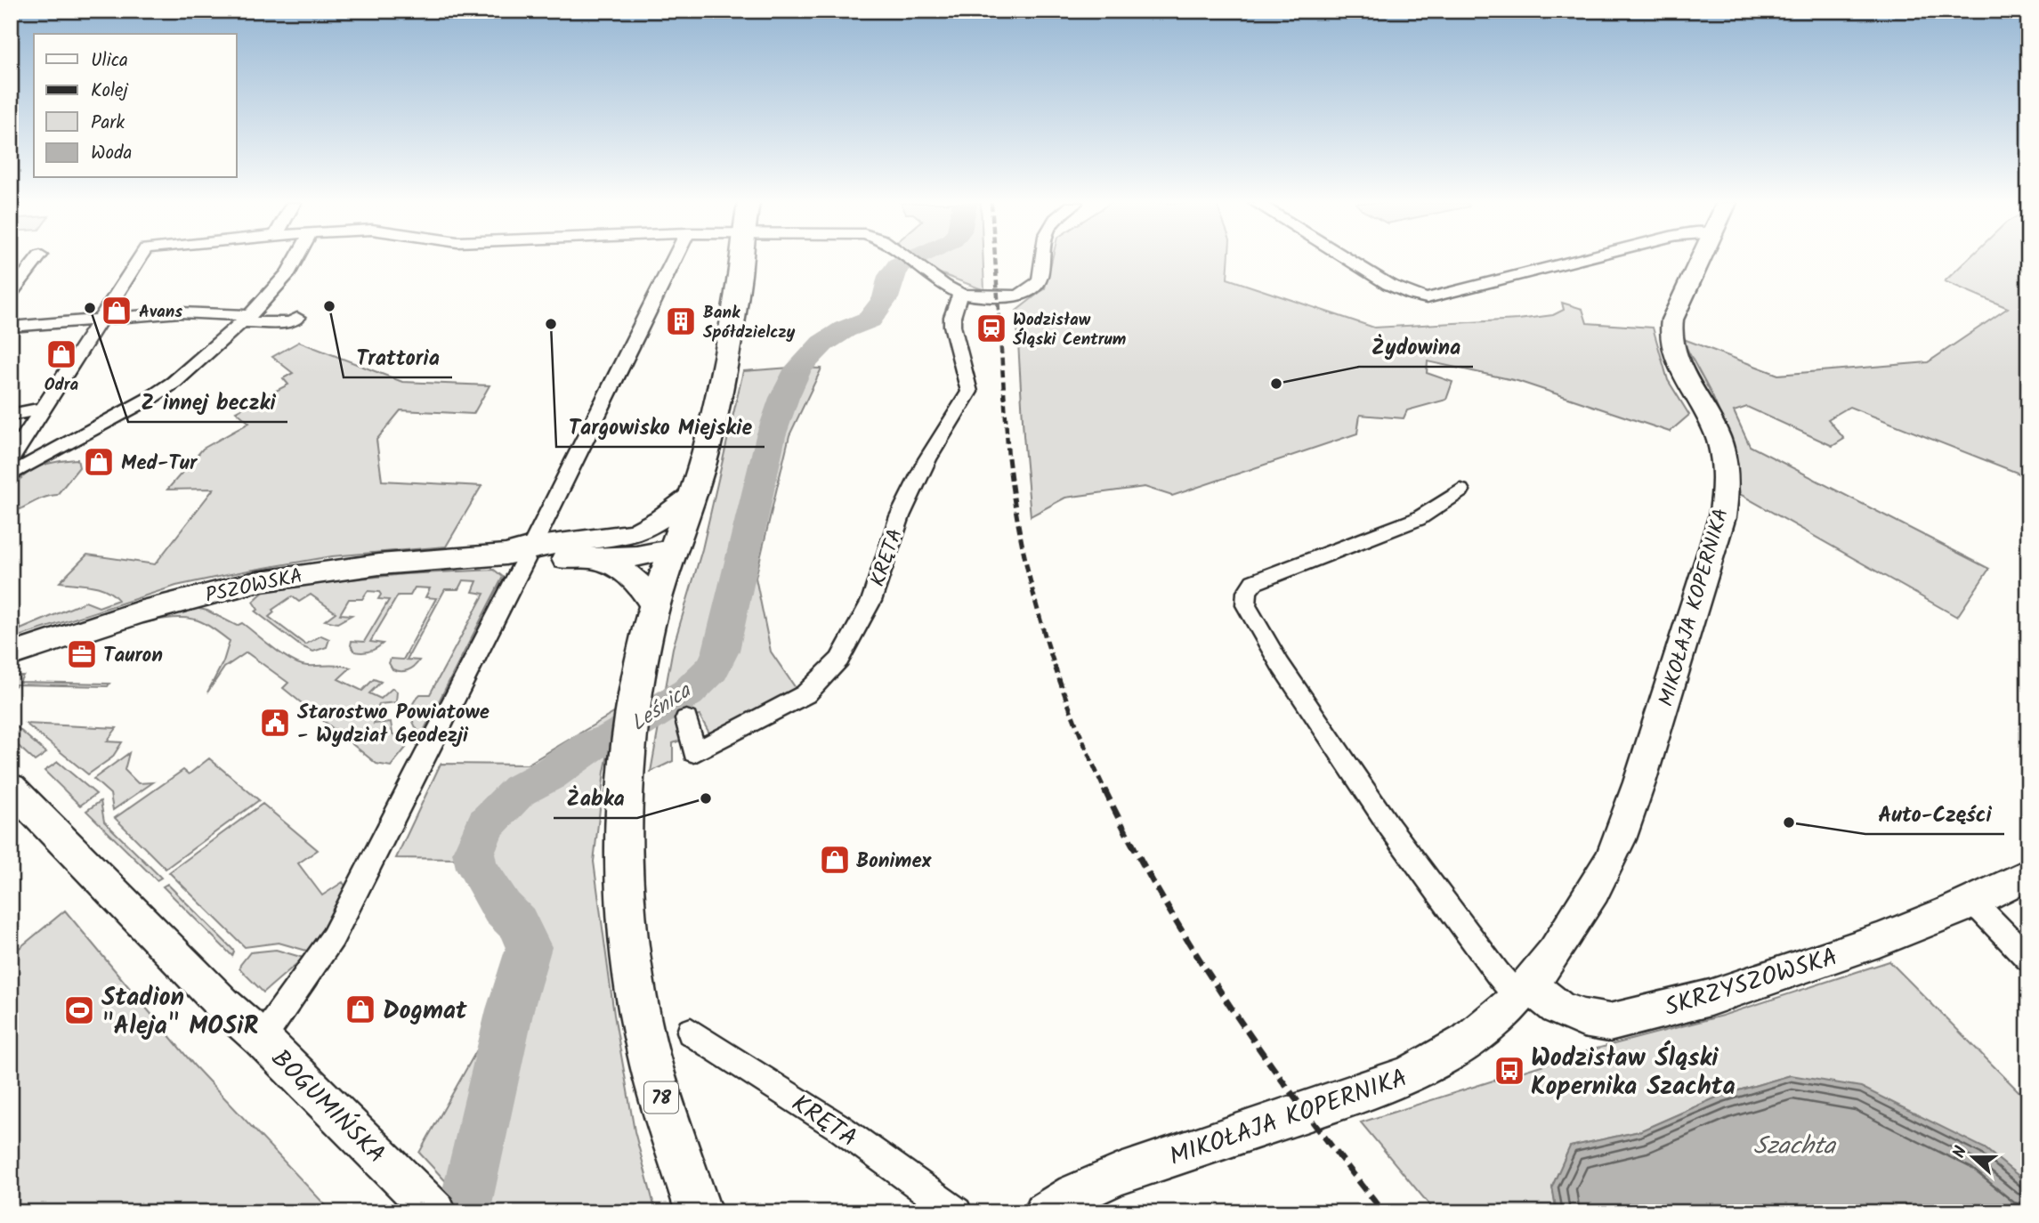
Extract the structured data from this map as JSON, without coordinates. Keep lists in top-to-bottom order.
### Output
{
  "streets": {
    "main road": ["78"],
    "street": [
      "KRĘTA",
      "PSZOWSKA",
      "MIKOŁAJA KOPERNIKA",
      "SKRZYSZOWSKA",
      "BOGUMIŃSKA"
    ]
  },
  "crossings": [
    ["PSZOWSKA", "78"],
    ["MIKOŁAJA KOPERNIKA", "SKRZYSZOWSKA"]
  ],
  "water": ["Leśnica", "Szachta"],
  "places": {
    "other": [
      "Trattoria",
      "Z innej beczki",
      "Targowisko Miejskie",
      "Żydowina",
      "Żabka",
      "Auto-Części"
    ],
    "shop": [
      "Avans",
      "Odra",
      "Med-Tur",
      "Bonimex",
      "Dogmat"
    ],
    "building": ["Bank Spółdzielczy"],
    "station": ["Wodzisław Śląski Centrum"],
    "office": ["Tauron"],
    "public building": ["Starostwo Powiatowe - Wydział Geodezji"],
    "sports": ["Stadion \"Aleja\" MOSiR"],
    "bus stop": ["Wodzisław Śląski Kopernika Szachta"]
  },
  "legend": [
    "Ulica",
    "Kolej",
    "Park",
    "Woda"
  ],
  "north": "left"
}
